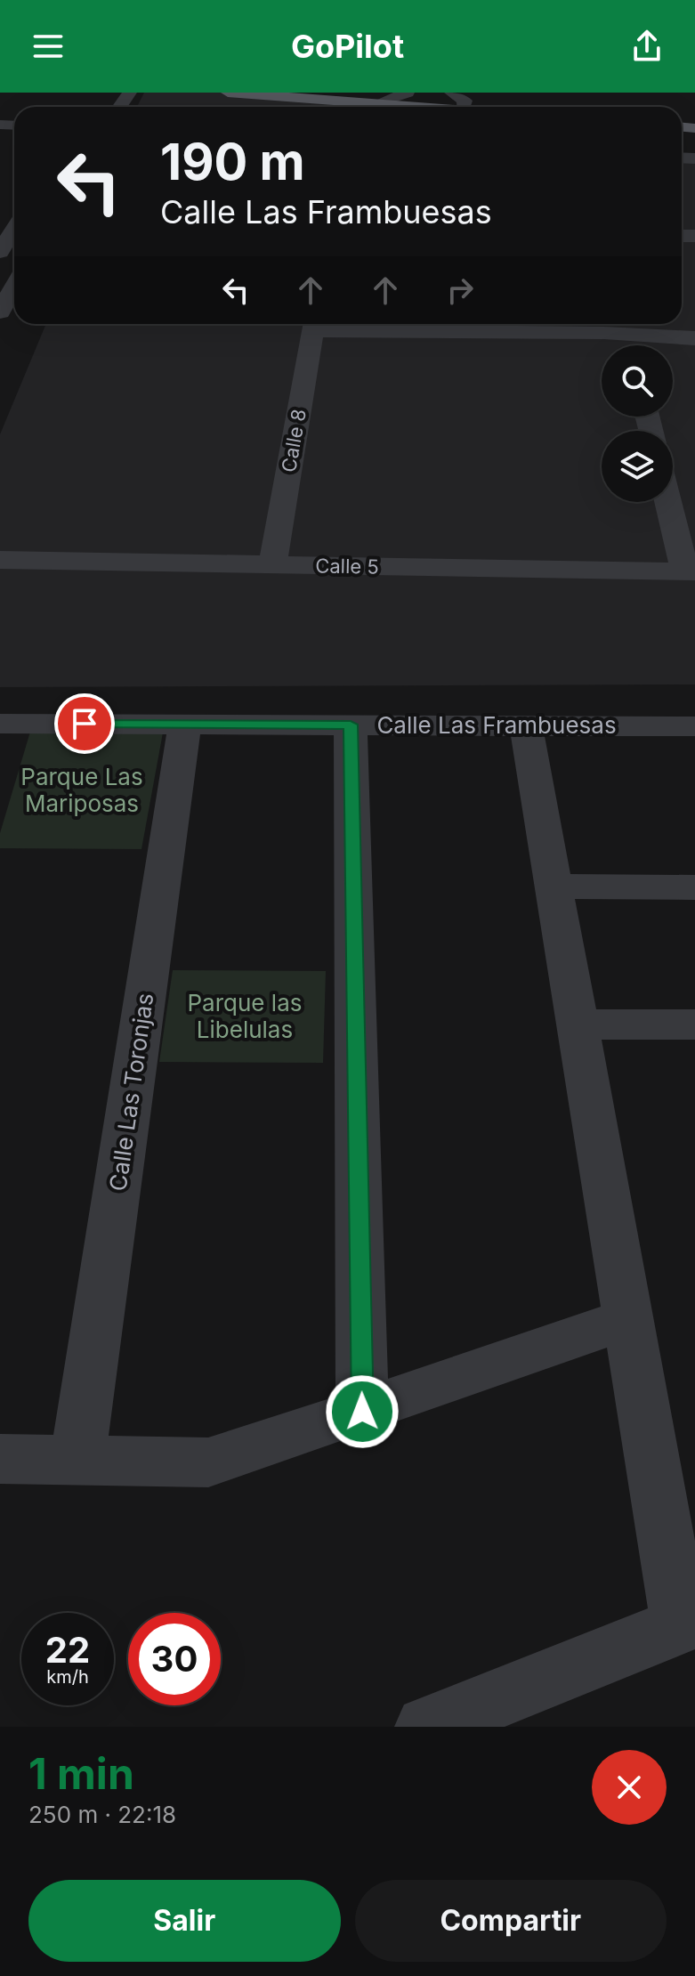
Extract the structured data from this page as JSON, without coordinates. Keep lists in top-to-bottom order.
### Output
{
  "streets": {
    "street": [
      "Calle 8",
      "Calle 5",
      "Calle Las Frambuesas",
      "Calle Las Toronjas"
    ]
  },
  "crossings": [
    ["Calle 8", "Calle 5"],
    ["Calle Las Frambuesas", "Calle Las Toronjas"]
  ],
  "parks": ["Parque Las Mariposas", "Parque las Libelulas"],
  "page": {
    "header": "GoPilot",
    "turn": ["190 m", "Calle Las Frambuesas"],
    "speed": "22 km/h",
    "limit": "30",
    "heading": ["1 min", "250 m · 22:18"],
    "buttons": ["Salir", "Compartir"]
  }
}
